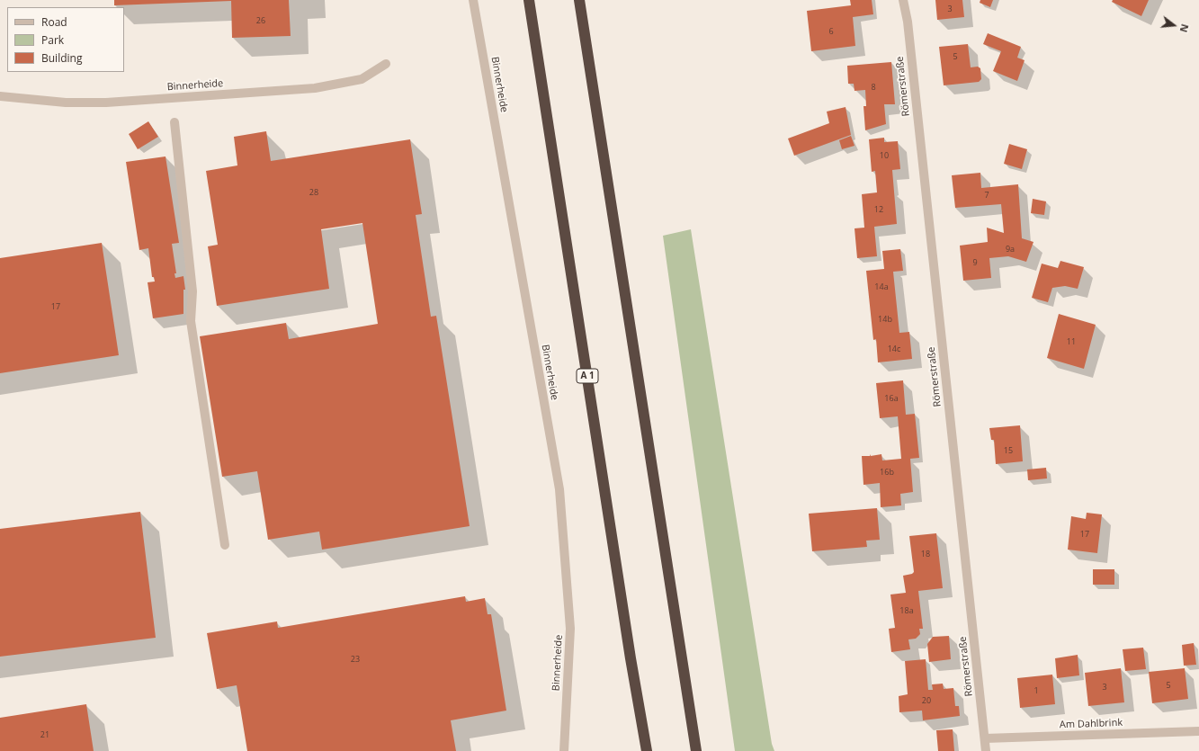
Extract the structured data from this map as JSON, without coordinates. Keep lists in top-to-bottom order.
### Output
{
  "streets": {
    "highway": ["A 1"],
    "street": ["Binnerheide", "Römerstraße", "Am Dahlbrink"]
  },
  "crossings": [
    ["Römerstraße", "Am Dahlbrink"]
  ],
  "house_numbers": [
    "3",
    "26",
    "6",
    "5",
    "8",
    "10",
    "28",
    "7",
    "12",
    "9a",
    "9",
    "14a",
    "17",
    "14b",
    "11",
    "14c",
    "16a",
    "15",
    "16b",
    "17",
    "18",
    "18a",
    "23",
    "5",
    "3",
    "1",
    "20",
    "21"
  ],
  "legend": ["Road", "Park", "Building"],
  "north": "right"
}
